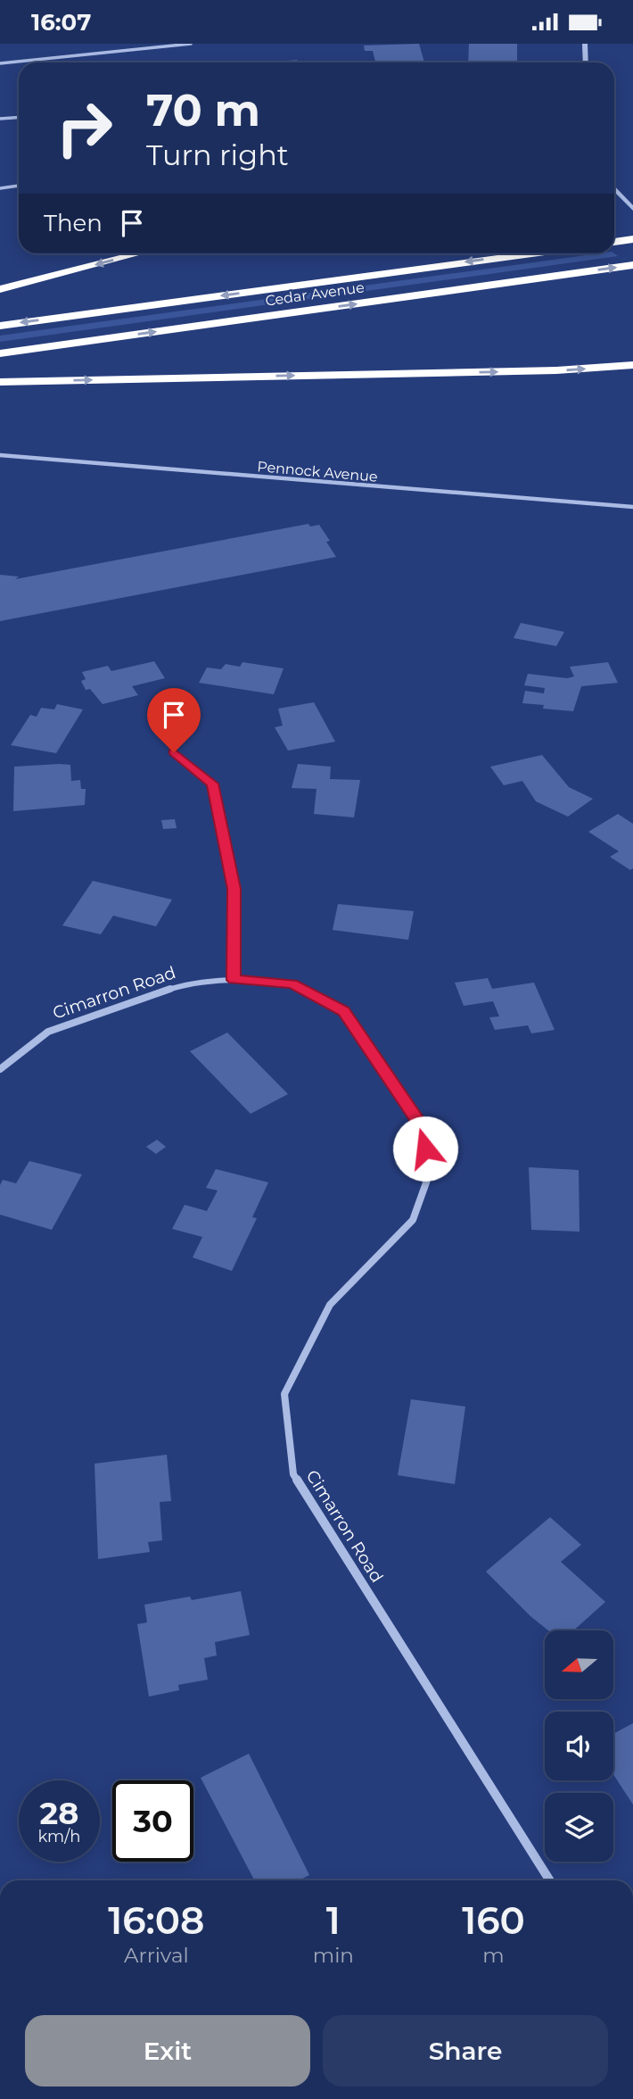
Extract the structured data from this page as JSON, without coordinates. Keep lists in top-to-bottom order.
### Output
{
  "streets": {
    "highway": ["Cedar Avenue"],
    "street": ["Pennock Avenue", "Cimarron Road"]
  },
  "north": "left",
  "page": {
    "status": "16:07",
    "turn": ["70 m", "Turn right"],
    "then": "Then",
    "speed": "28 km/h",
    "limit": "30",
    "eta": [
      "16:08",
      "Arrival",
      "1",
      "min",
      "160",
      "m"
    ],
    "buttons": ["Exit", "Share"]
  }
}
